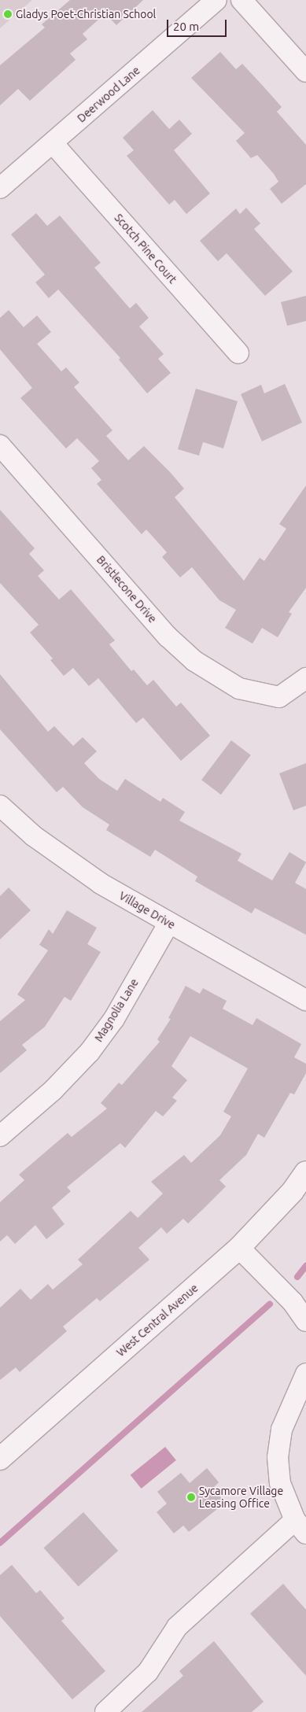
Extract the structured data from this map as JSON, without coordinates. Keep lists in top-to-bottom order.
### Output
{
  "streets": {
    "street": [
      "Deerwood Lane",
      "Scotch Pine Court",
      "Bristlecone Drive",
      "Village Drive",
      "Magnolia Lane",
      "West Central Avenue"
    ]
  },
  "crossings": [
    ["Deerwood Lane", "Scotch Pine Court"],
    ["Village Drive", "Magnolia Lane"]
  ],
  "places": ["Gladys Poet-Christian School", "Sycamore Village Leasing Office"],
  "scale_bar": "20 m"
}
